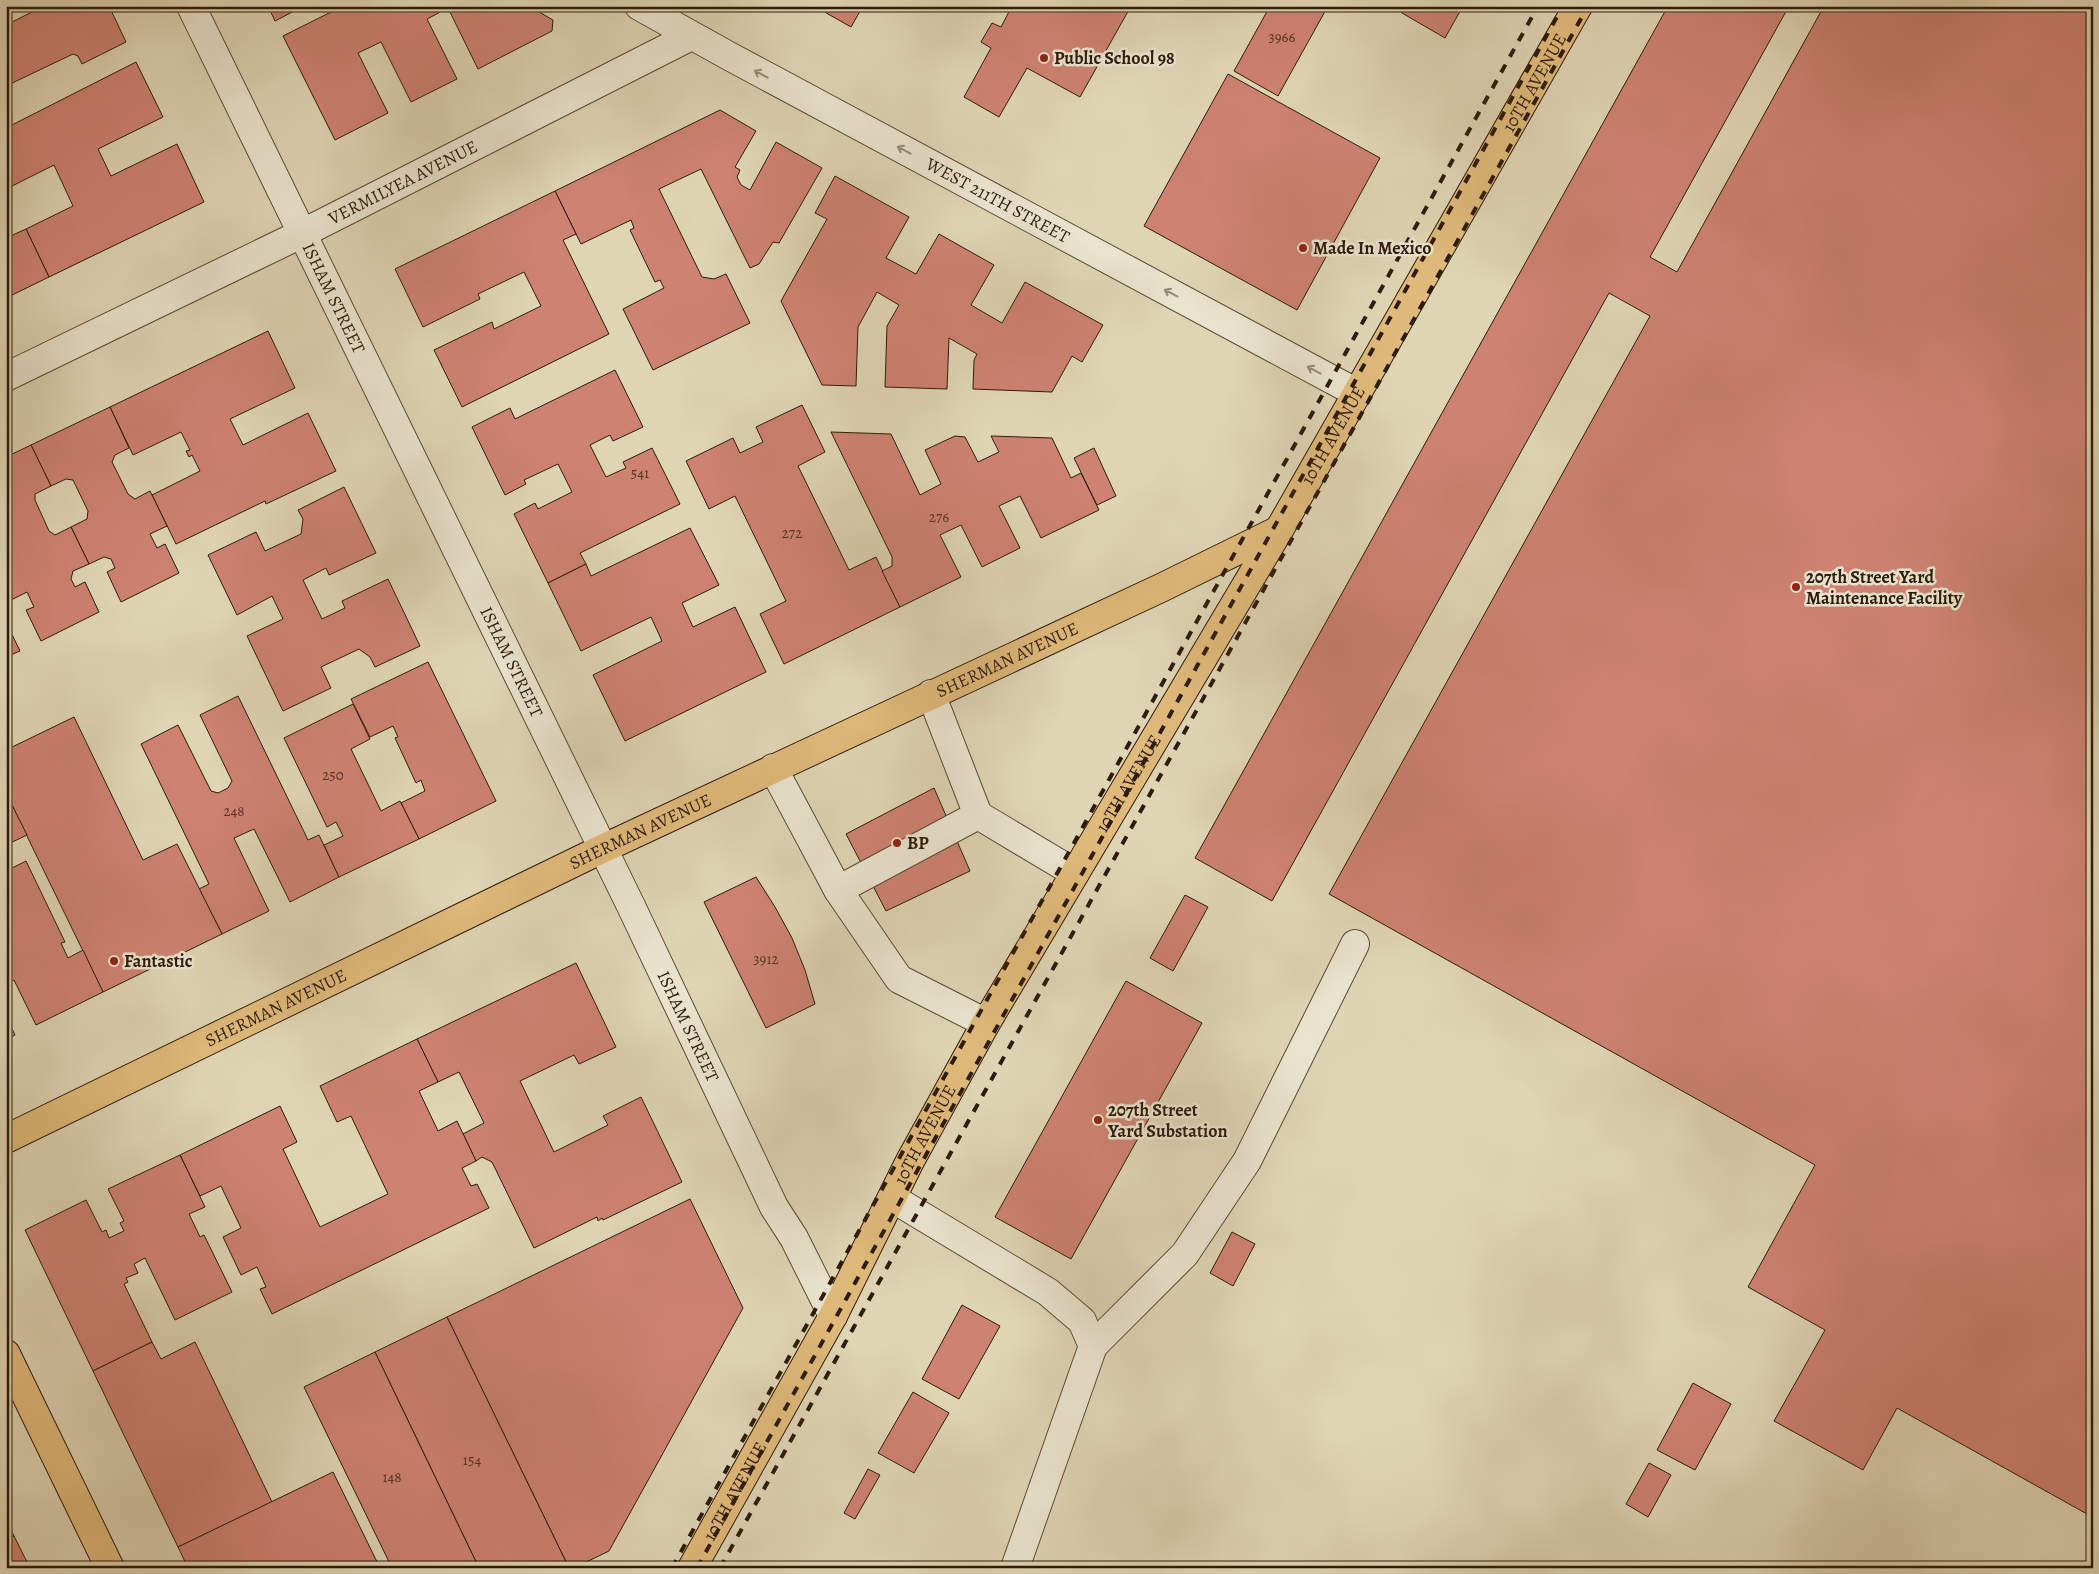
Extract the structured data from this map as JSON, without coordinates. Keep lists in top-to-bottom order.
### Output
{
  "streets": {
    "main road": ["10TH AVENUE", "SHERMAN AVENUE"],
    "street": ["VERMILYEA AVENUE", "WEST 211TH STREET", "ISHAM STREET"]
  },
  "crossings": [
    ["10TH AVENUE", "WEST 211TH STREET"],
    ["10TH AVENUE", "ISHAM STREET"],
    ["10TH AVENUE", "SHERMAN AVENUE"],
    ["VERMILYEA AVENUE", "WEST 211TH STREET"],
    ["VERMILYEA AVENUE", "ISHAM STREET"],
    ["ISHAM STREET", "SHERMAN AVENUE"]
  ],
  "one_way": ["WEST 211TH STREET"],
  "places": [
    "Public School 98",
    "Made In Mexico",
    "207th Street Yard Maintenance Facility",
    "BP",
    "Fantastic",
    "207th Street Yard Substation"
  ],
  "house_numbers": [
    "3966",
    "541",
    "276",
    "272",
    "250",
    "248",
    "3912",
    "154",
    "148"
  ]
}
